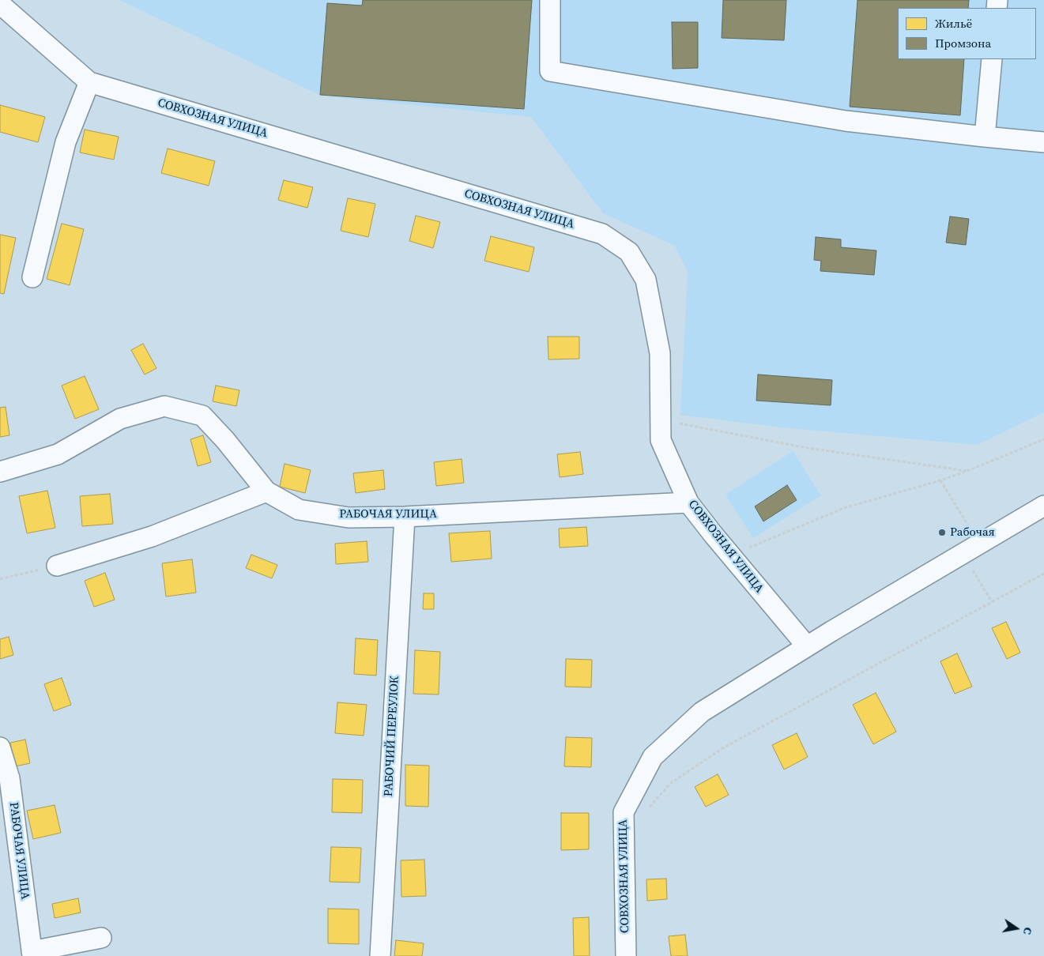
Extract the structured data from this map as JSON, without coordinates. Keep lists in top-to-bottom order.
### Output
{
  "streets": {
    "street": ["СОВХОЗНАЯ УЛИЦА", "РАБОЧАЯ УЛИЦА", "РАБОЧИЙ ПЕРЕУЛОК"]
  },
  "crossings": [
    ["СОВХОЗНАЯ УЛИЦА", "РАБОЧАЯ УЛИЦА"],
    ["РАБОЧАЯ УЛИЦА", "РАБОЧИЙ ПЕРЕУЛОК"]
  ],
  "places": ["Рабочая"],
  "legend": ["Жильё", "Промзона"],
  "north": "right"
}
